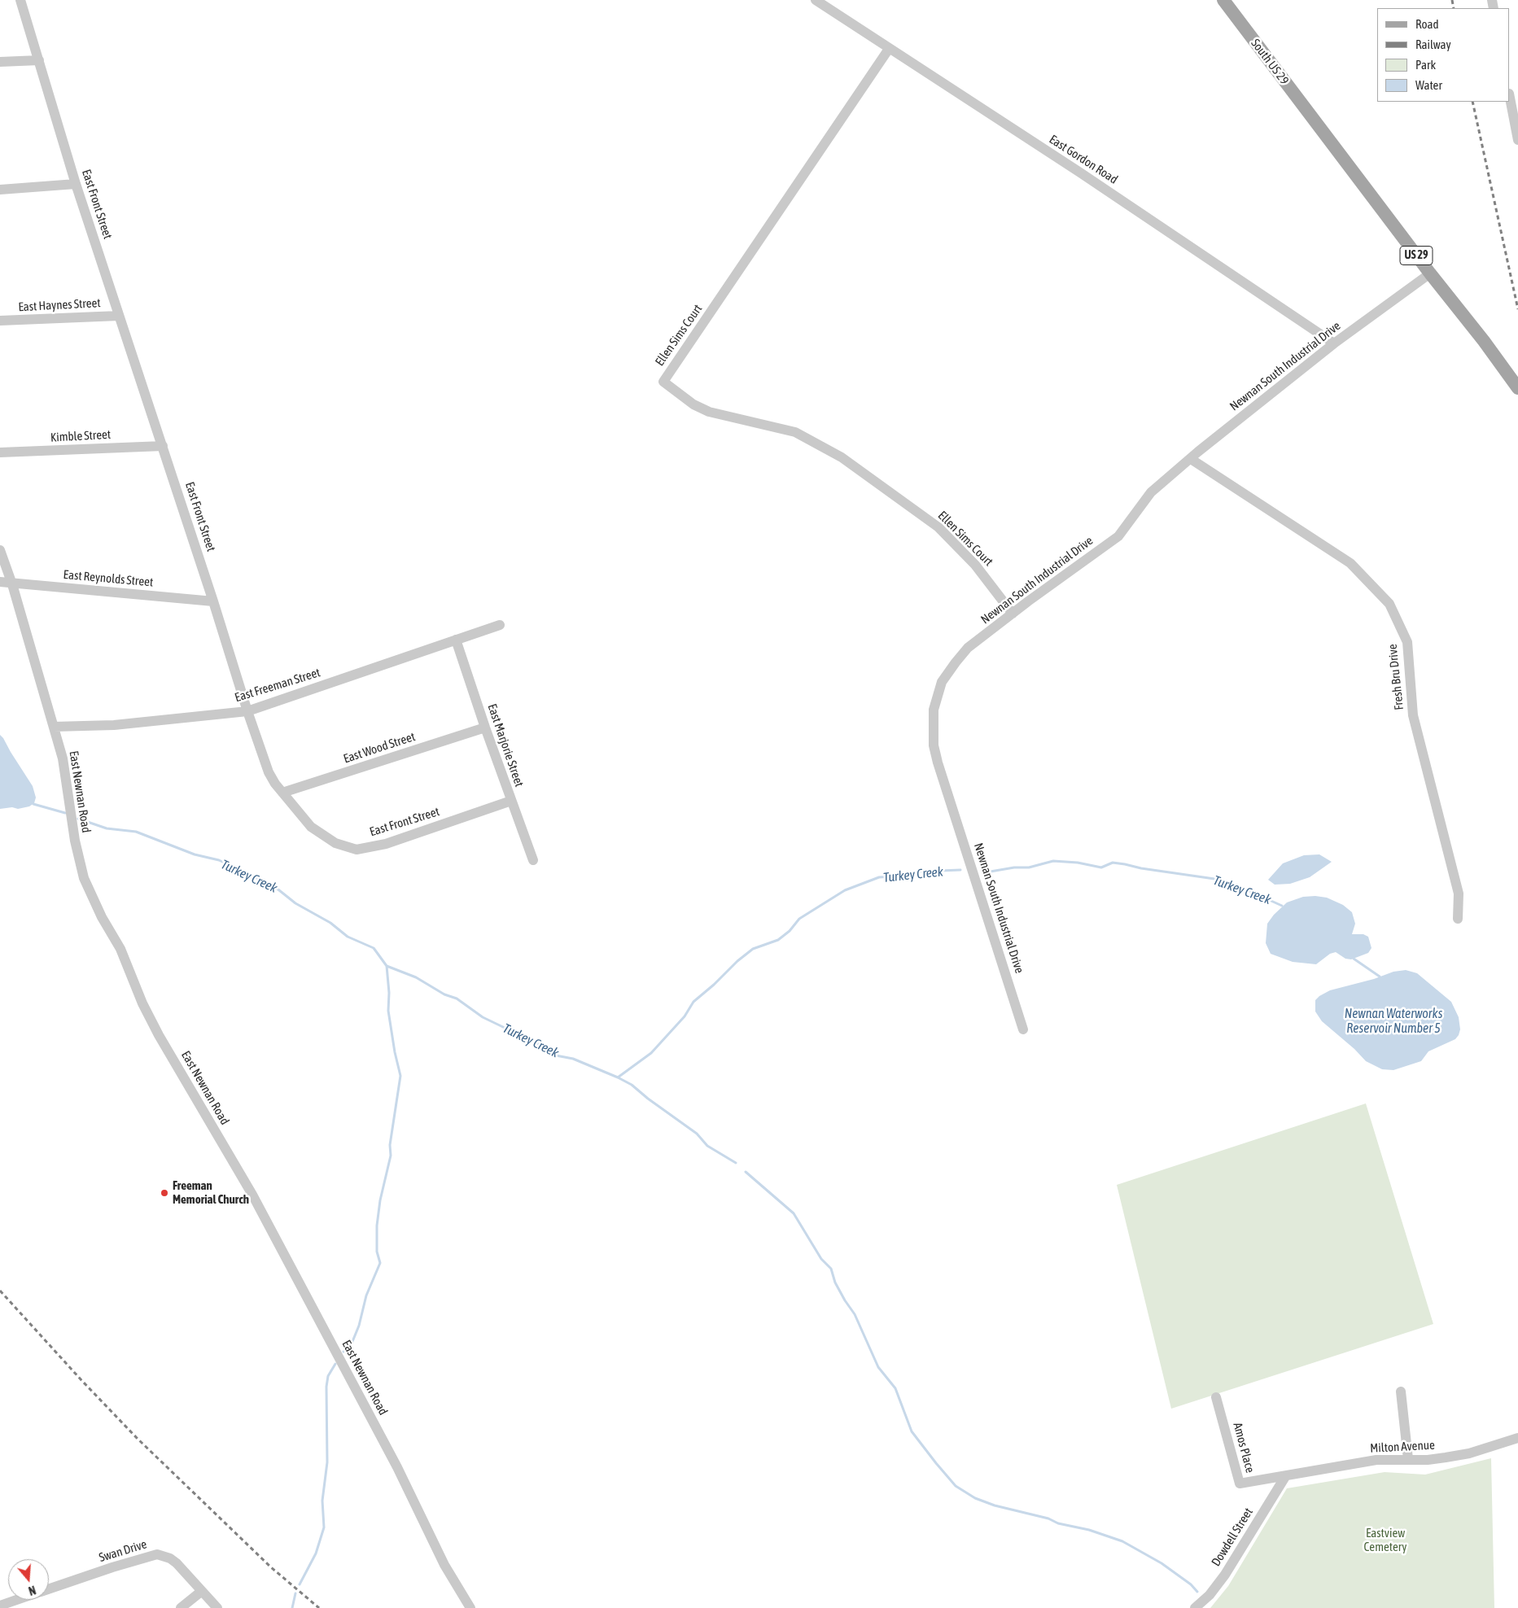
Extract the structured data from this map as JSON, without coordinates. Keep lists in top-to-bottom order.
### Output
{
  "streets": {
    "main road": ["South US 29", "US 29"],
    "street": [
      "East Gordon Road",
      "East Front Street",
      "East Haynes Street",
      "Ellen Sims Court",
      "Newnan South Industrial Drive",
      "Kimble Street",
      "East Reynolds Street",
      "Fresh Bru Drive",
      "East Freeman Street",
      "East Marjorie Street",
      "East Wood Street",
      "East Newnan Road",
      "Milton Avenue",
      "Amos Place",
      "Dowdell Street",
      "Swan Drive"
    ]
  },
  "crossings": [
    ["South US 29", "US 29"],
    ["South US 29", "Newnan South Industrial Drive"],
    ["East Gordon Road", "Ellen Sims Court"],
    ["East Gordon Road", "Newnan South Industrial Drive"],
    ["East Front Street", "East Haynes Street"],
    ["East Front Street", "Kimble Street"],
    ["East Front Street", "East Reynolds Street"],
    ["East Front Street", "East Freeman Street"],
    ["East Front Street", "East Marjorie Street"],
    ["East Front Street", "East Wood Street"],
    ["US 29", "Newnan South Industrial Drive"],
    ["Ellen Sims Court", "Newnan South Industrial Drive"],
    ["Newnan South Industrial Drive", "Fresh Bru Drive"],
    ["East Reynolds Street", "East Newnan Road"],
    ["East Freeman Street", "East Marjorie Street"],
    ["East Freeman Street", "East Newnan Road"],
    ["East Marjorie Street", "East Wood Street"],
    ["Milton Avenue", "Amos Place"],
    ["Milton Avenue", "Dowdell Street"],
    ["Amos Place", "Dowdell Street"]
  ],
  "water": ["Turkey Creek", "Newnan Waterworks Reservoir Number 5"],
  "parks": ["Eastview Cemetery"],
  "places": ["Freeman Memorial Church"],
  "legend": [
    "Road",
    "Railway",
    "Park",
    "Water"
  ],
  "north": "bottom"
}
